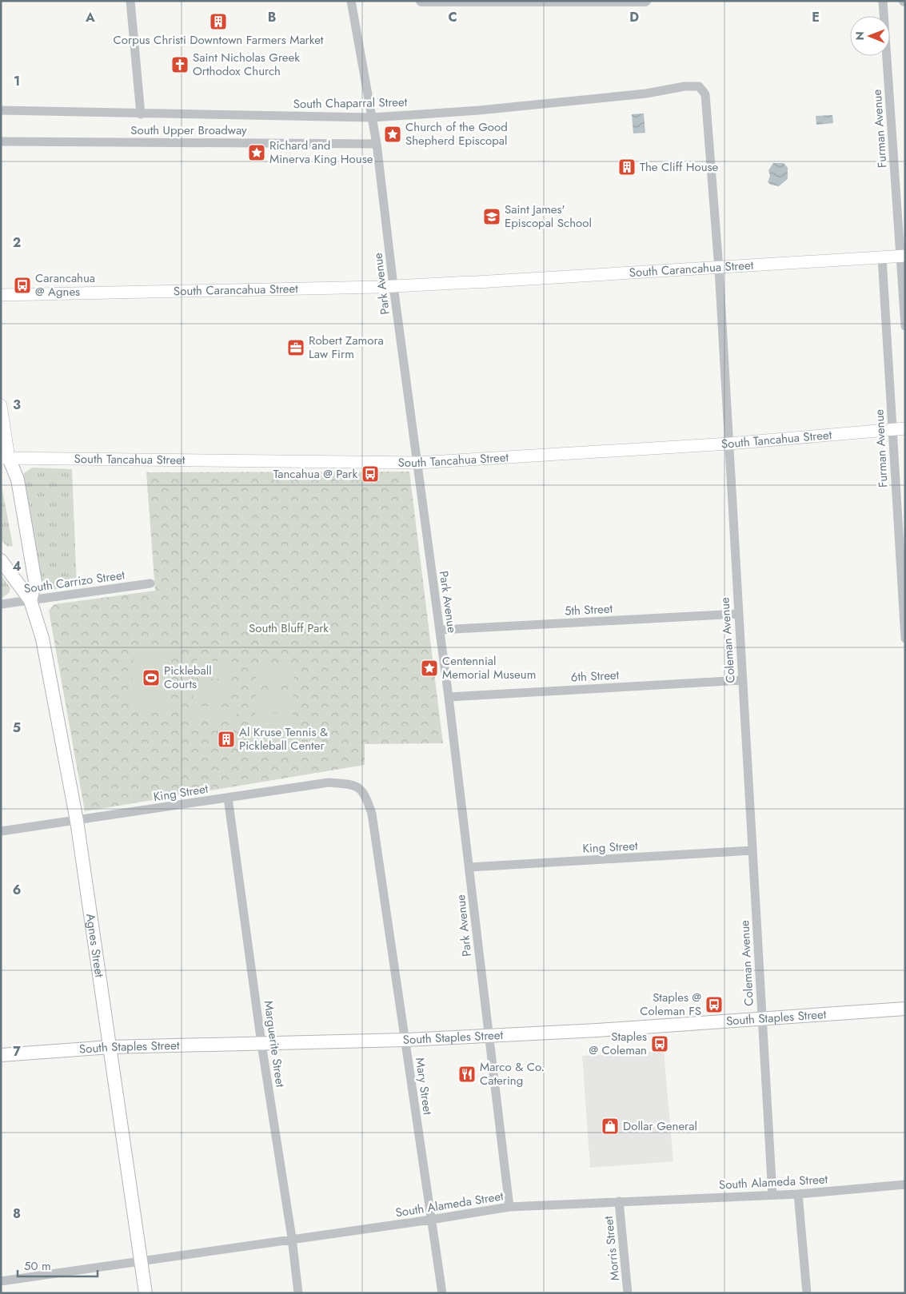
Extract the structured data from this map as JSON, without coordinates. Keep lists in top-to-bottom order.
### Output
{
  "streets": {
    "main road": [
      "South Carancahua Street",
      "South Tancahua Street",
      "Agnes Street",
      "South Staples Street"
    ],
    "street": [
      "South Chaparral Street",
      "Furman Avenue",
      "South Upper Broadway",
      "Park Avenue",
      "South Carrizo Street",
      "5th Street",
      "Coleman Avenue",
      "6th Street",
      "King Street",
      "Marguerite Street",
      "Mary Street",
      "South Alameda Street",
      "Morris Street"
    ]
  },
  "crossings": [
    ["South Chaparral Street", "Park Avenue"],
    ["South Chaparral Street", "Coleman Avenue"],
    ["Furman Avenue", "South Carancahua Street"],
    ["Furman Avenue", "South Tancahua Street"],
    ["South Upper Broadway", "Park Avenue"],
    ["South Carancahua Street", "Park Avenue"],
    ["South Carancahua Street", "Coleman Avenue"],
    ["Park Avenue", "South Tancahua Street"],
    ["Park Avenue", "5th Street"],
    ["Park Avenue", "6th Street"],
    ["Park Avenue", "King Street"],
    ["Park Avenue", "South Staples Street"],
    ["Park Avenue", "South Alameda Street"],
    ["South Tancahua Street", "Coleman Avenue"],
    ["South Carrizo Street", "Agnes Street"],
    ["5th Street", "Coleman Avenue"],
    ["Coleman Avenue", "6th Street"],
    ["Coleman Avenue", "King Street"],
    ["Coleman Avenue", "South Staples Street"],
    ["Coleman Avenue", "South Alameda Street"],
    ["King Street", "Agnes Street"],
    ["King Street", "Marguerite Street"],
    ["King Street", "Mary Street"],
    ["Agnes Street", "South Staples Street"],
    ["Agnes Street", "South Alameda Street"],
    ["South Staples Street", "Marguerite Street"],
    ["South Staples Street", "Mary Street"],
    ["Marguerite Street", "South Alameda Street"],
    ["Mary Street", "South Alameda Street"],
    ["South Alameda Street", "Morris Street"]
  ],
  "parks": ["South Bluff Park"],
  "places": {
    "building": ["Corpus Christi Downtown Farmers Market", "The Cliff House", "Al Kruse Tennis & Pickleball Center"],
    "church": ["Saint Nicholas Greek Orthodox Church"],
    "place": ["Church of the Good Shepherd Episcopal", "Richard and Minerva King House", "Centennial Memorial Museum"],
    "school or university": ["Saint James' Episcopal School"],
    "bus stop": [
      "Carancahua @ Agnes",
      "Tancahua @ Park",
      "Staples @ Coleman FS",
      "Staples @ Coleman"
    ],
    "office": ["Robert Zamora Law Firm"],
    "sports": ["Pickleball Courts"],
    "restaurant": ["Marco & Co. Catering"],
    "shop": ["Dollar General"]
  },
  "scale_bar": "50 m",
  "north": "left",
  "grid": {
    "columns": [
      "A",
      "B",
      "C",
      "D",
      "E"
    ],
    "rows": [
      "1",
      "2",
      "3",
      "4",
      "5",
      "6",
      "7",
      "8"
    ]
  }
}
